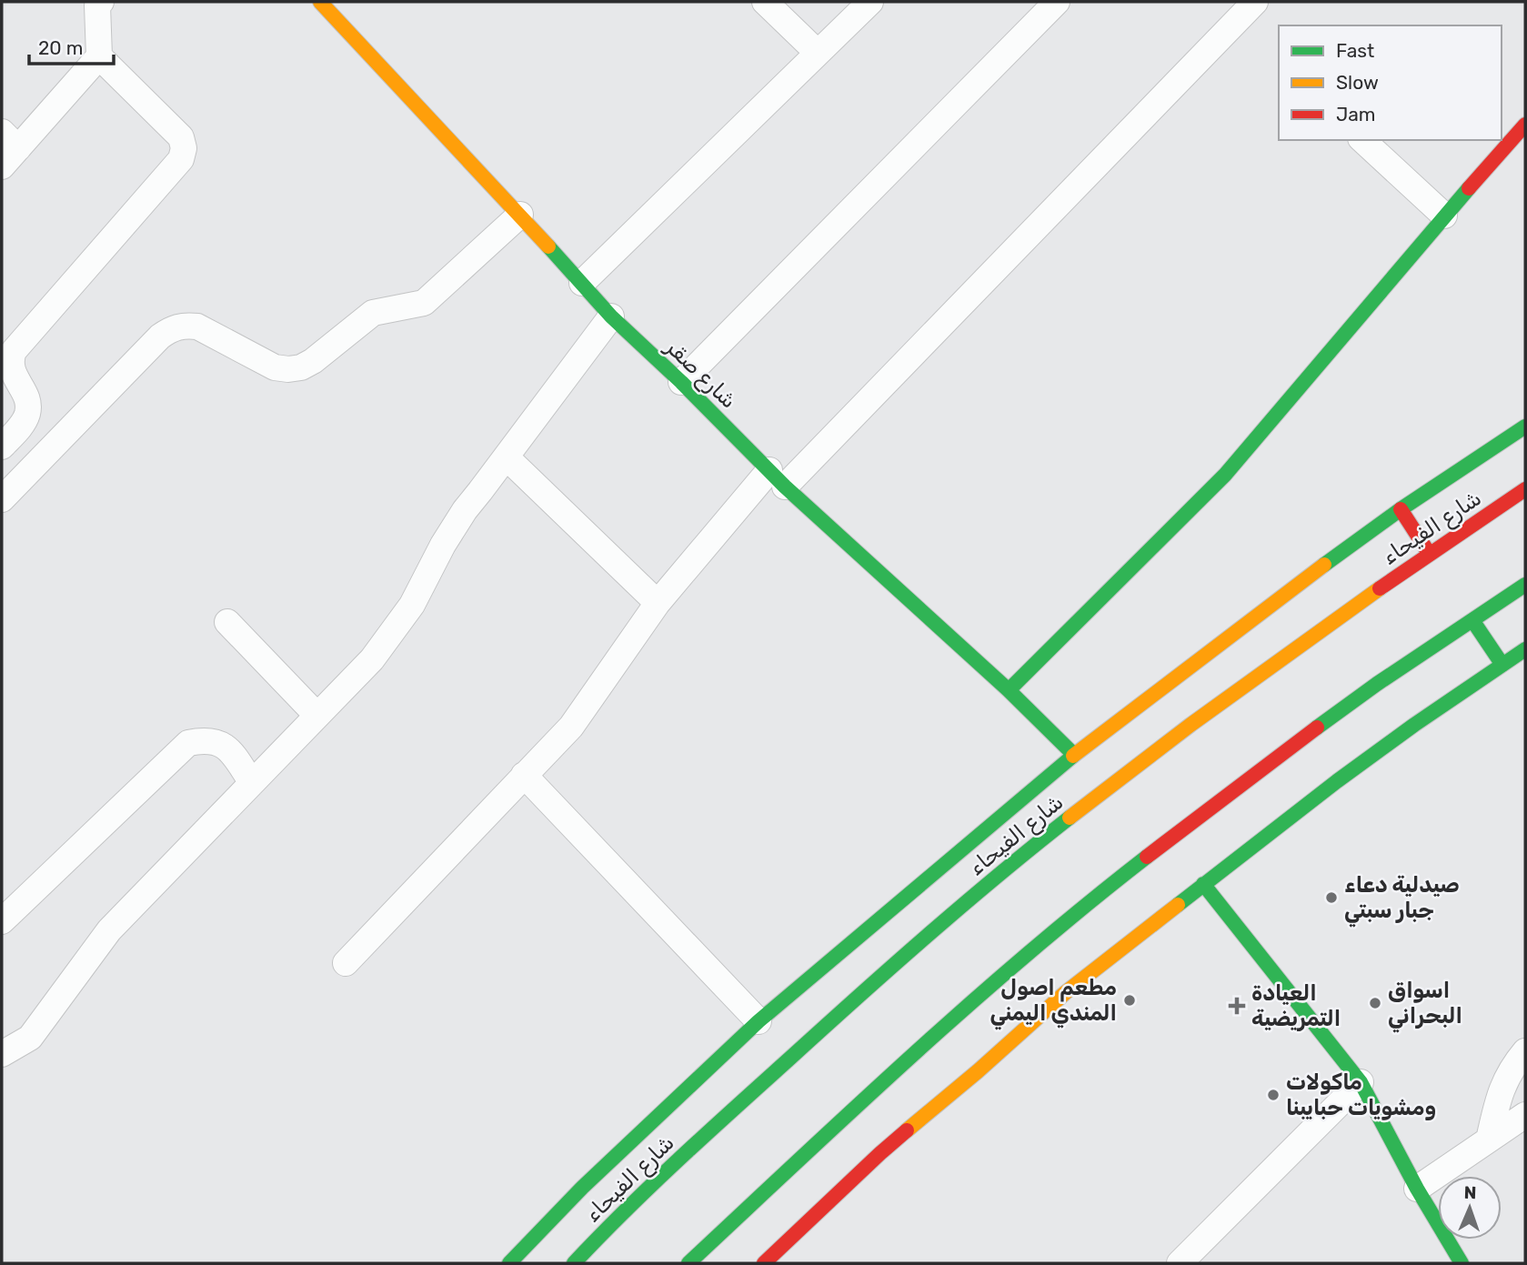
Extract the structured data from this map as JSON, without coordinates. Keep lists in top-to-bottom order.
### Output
{
  "streets": {
    "main road": ["شارع صقر", "شارع الفيحاء"]
  },
  "places": {
    "other": [
      "صيدلية دعاء جبار سبتي",
      "مطعم اصول المندي اليمني",
      "اسواق البحراني",
      "ماكولات ومشويات حبايبنا"
    ],
    "health": ["العيادة التمريضية"]
  },
  "legend": ["Fast", "Slow", "Jam"],
  "scale_bar": "20 m",
  "north": "top"
}
